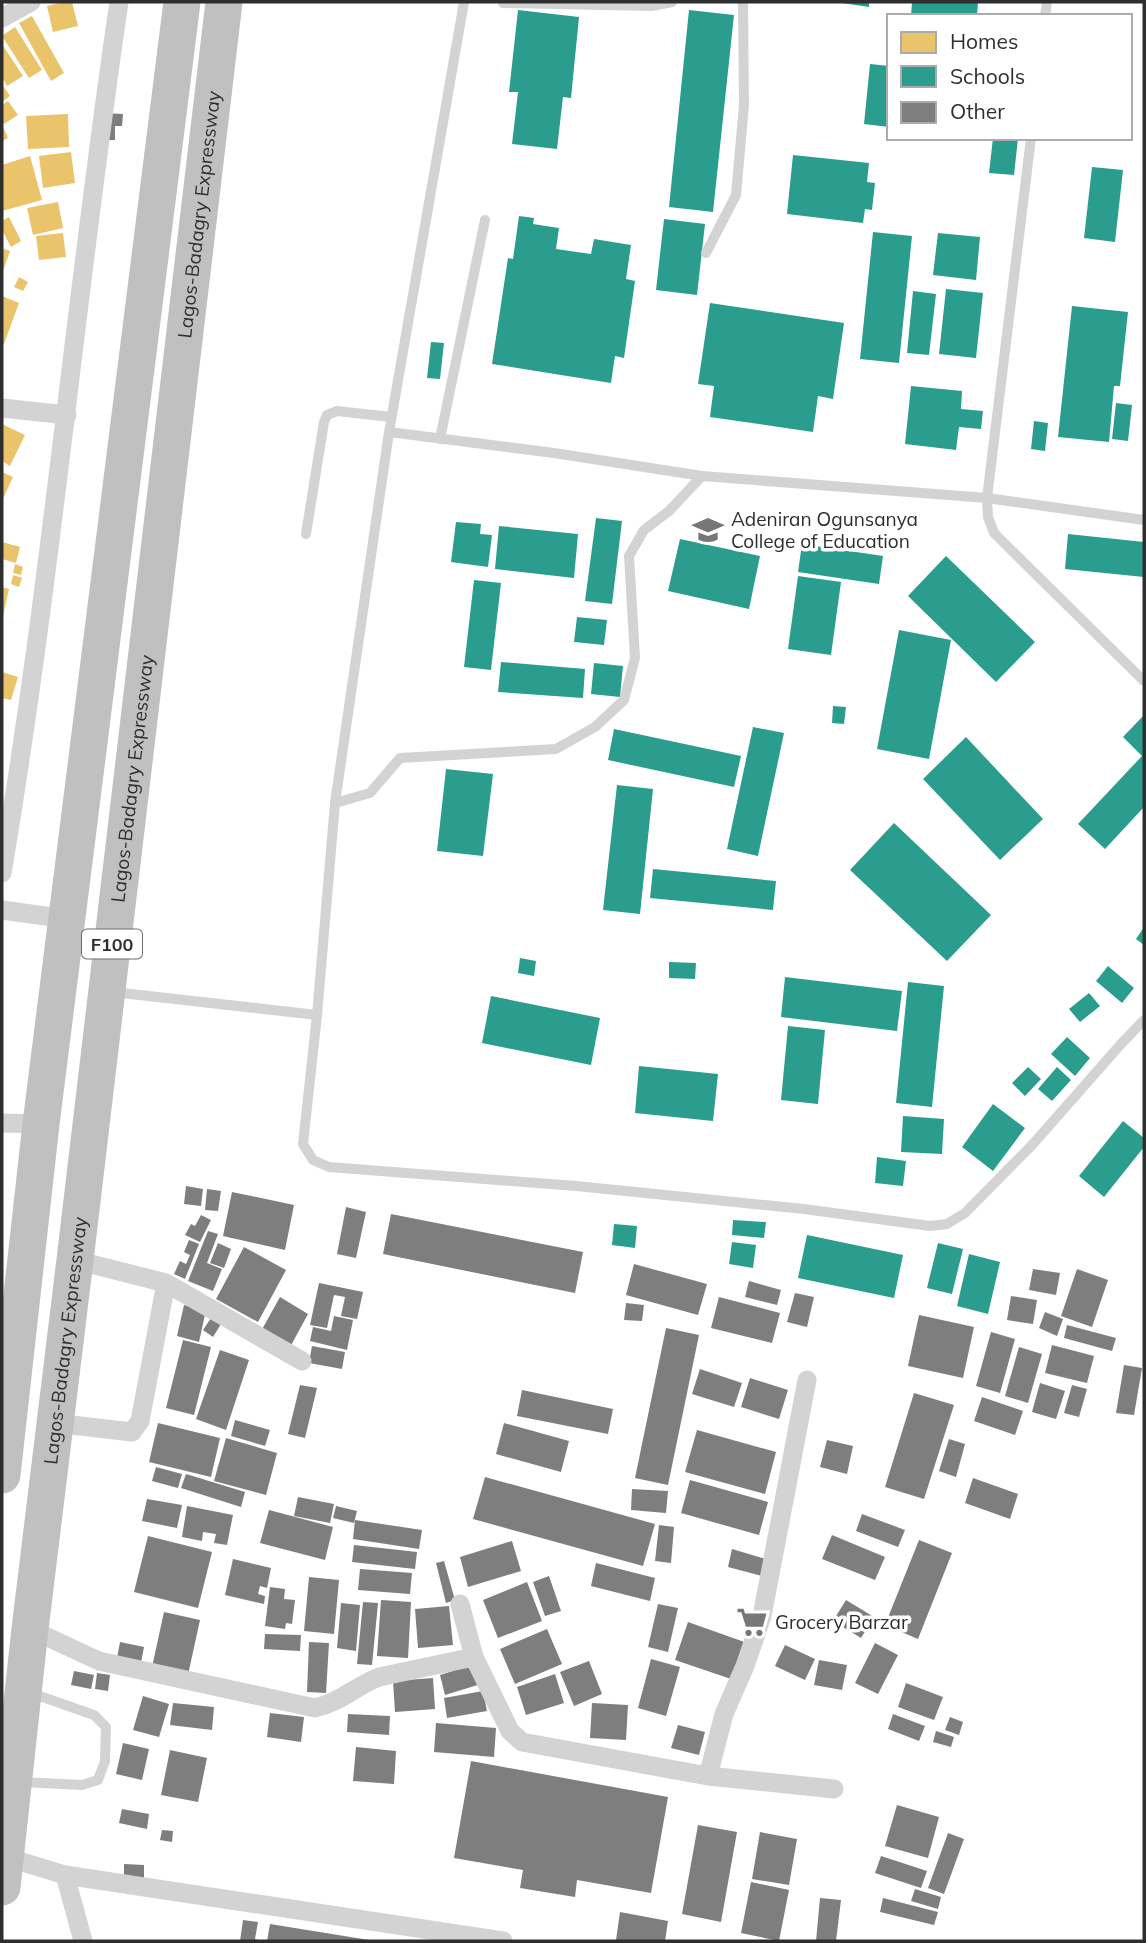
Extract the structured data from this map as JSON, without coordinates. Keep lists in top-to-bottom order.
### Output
{
  "streets": {
    "highway": ["Lagos-Badagry Expressway", "F100"]
  },
  "places": {
    "school or university": ["Adeniran Ogunsanya College of Education"],
    "supermarket": ["Grocery Barzar"]
  },
  "legend": ["Homes", "Schools", "Other"]
}
